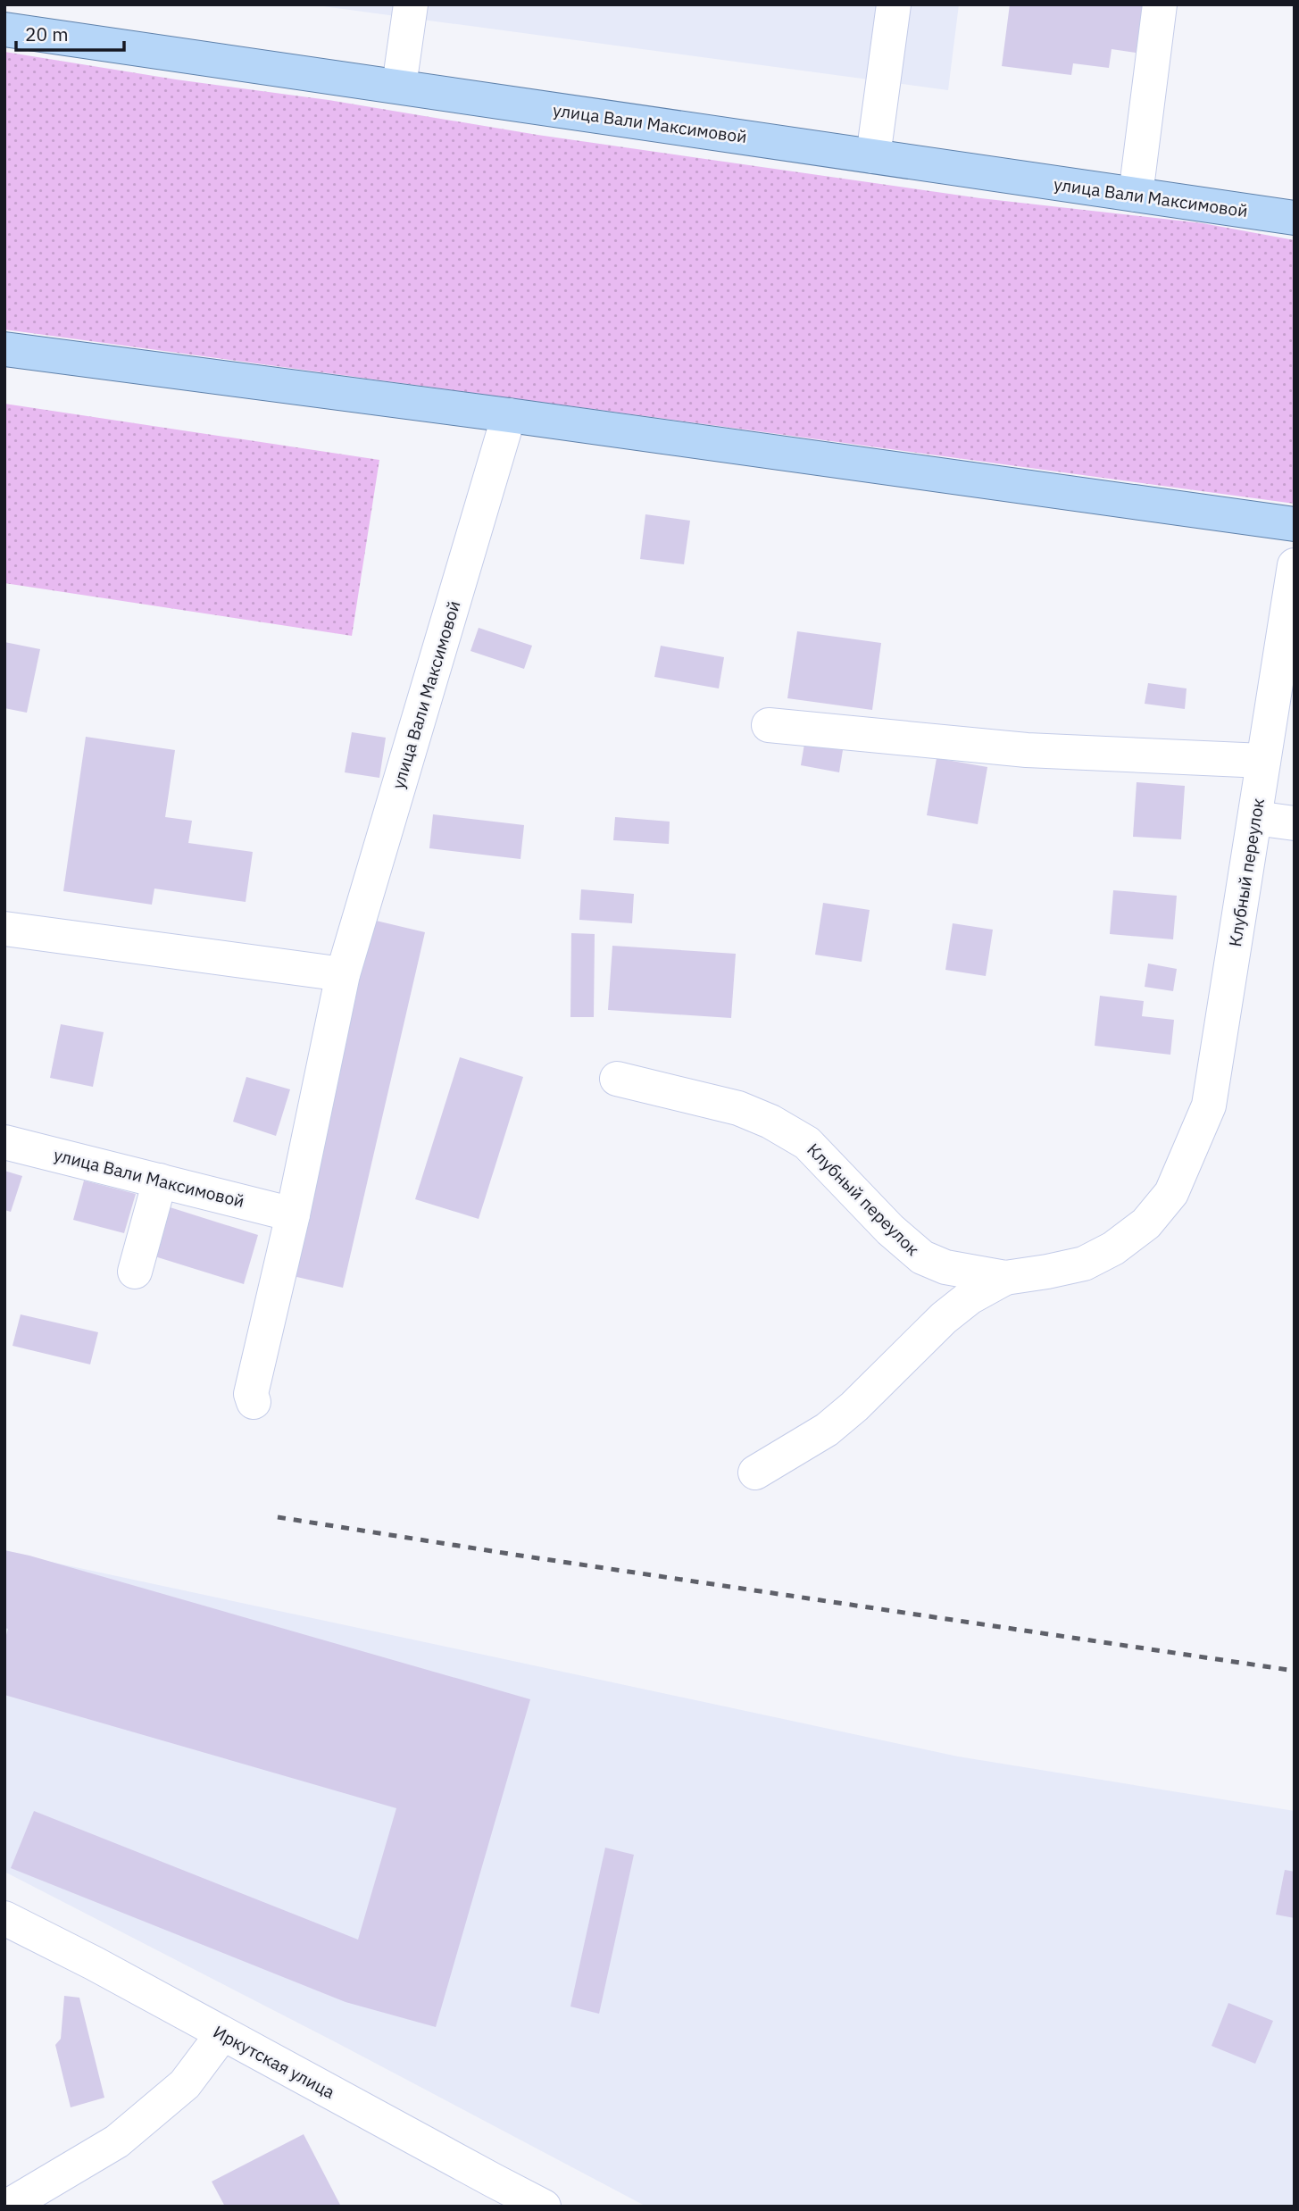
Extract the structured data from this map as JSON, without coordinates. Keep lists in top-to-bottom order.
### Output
{
  "streets": {
    "main road": ["улица Вали Максимовой"],
    "street": ["Клубный переулок", "Иркутская улица"]
  },
  "scale_bar": "20 m"
}
